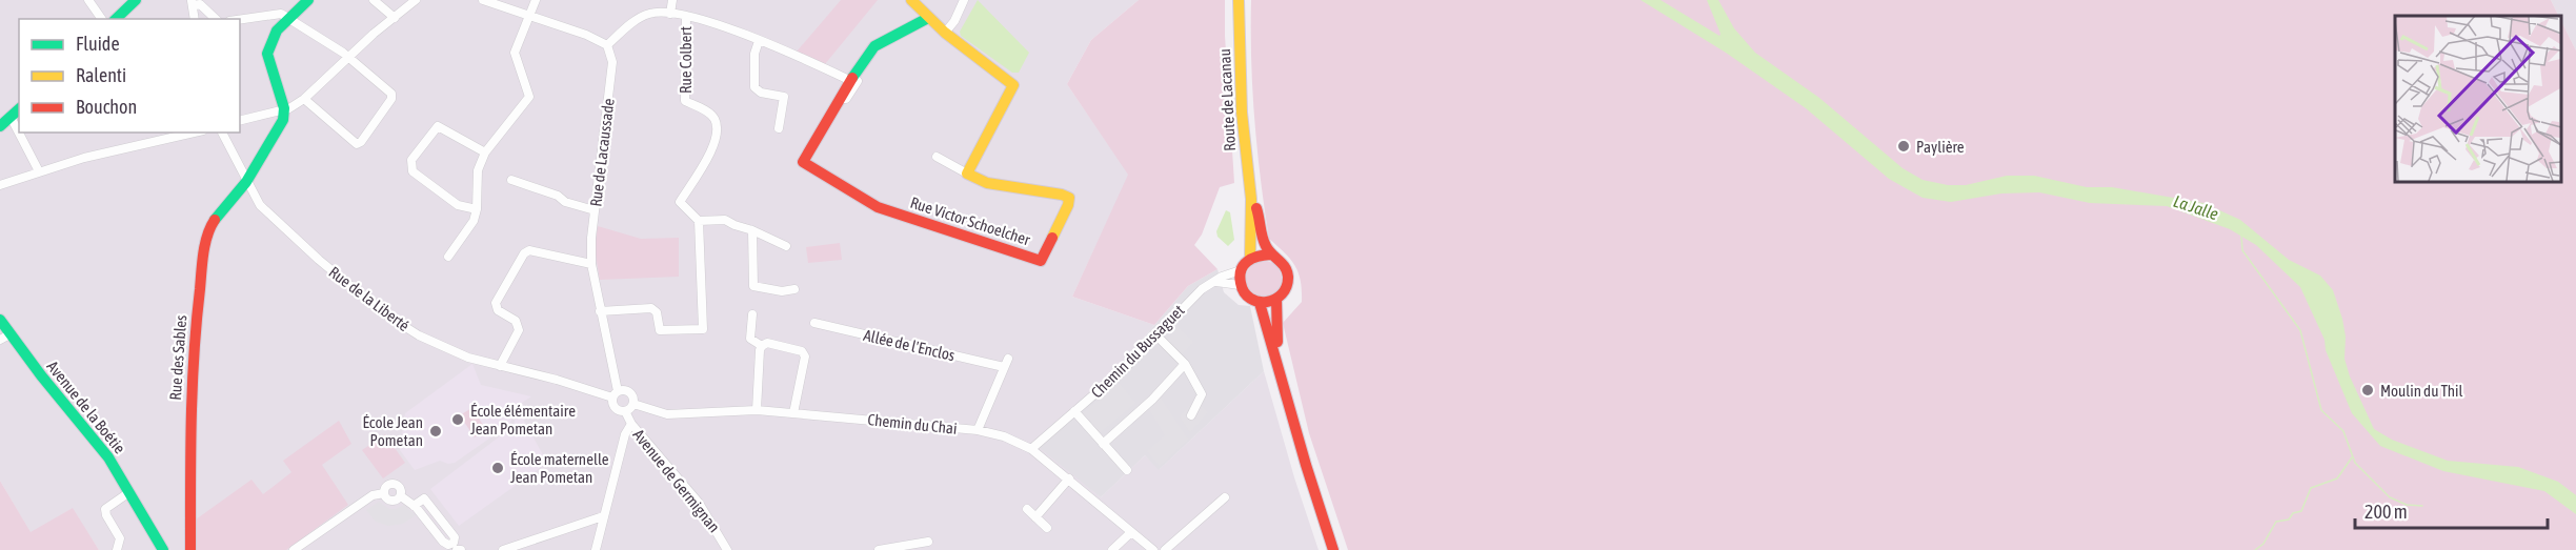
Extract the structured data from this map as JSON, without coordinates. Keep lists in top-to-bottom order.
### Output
{
  "streets": {
    "street": [
      "Rue Colbert",
      "Route de Lacanau",
      "Rue de Lacaussade",
      "Rue Victor Schoelcher",
      "Rue de la Liberté",
      "Allée de l'Enclos",
      "Chemin du Bussaguet",
      "Rue des Sables",
      "Avenue de la Boétie",
      "Chemin du Chai",
      "Avenue de Germignan"
    ]
  },
  "crossings": [
    ["Rue de Lacaussade", "Rue de la Liberté"],
    ["Rue de Lacaussade", "Chemin du Chai"],
    ["Rue de Lacaussade", "Avenue de Germignan"],
    ["Rue de la Liberté", "Rue des Sables"],
    ["Rue de la Liberté", "Chemin du Chai"],
    ["Rue de la Liberté", "Avenue de Germignan"],
    ["Chemin du Bussaguet", "Chemin du Chai"],
    ["Chemin du Chai", "Avenue de Germignan"]
  ],
  "water": ["La Jalle"],
  "places": [
    "Paylière",
    "Moulin du Thil",
    "École élémentaire Jean Pometan",
    "École Jean Pometan",
    "École maternelle Jean Pometan"
  ],
  "legend": ["Fluide", "Ralenti", "Bouchon"],
  "scale_bar": "200 m"
}
